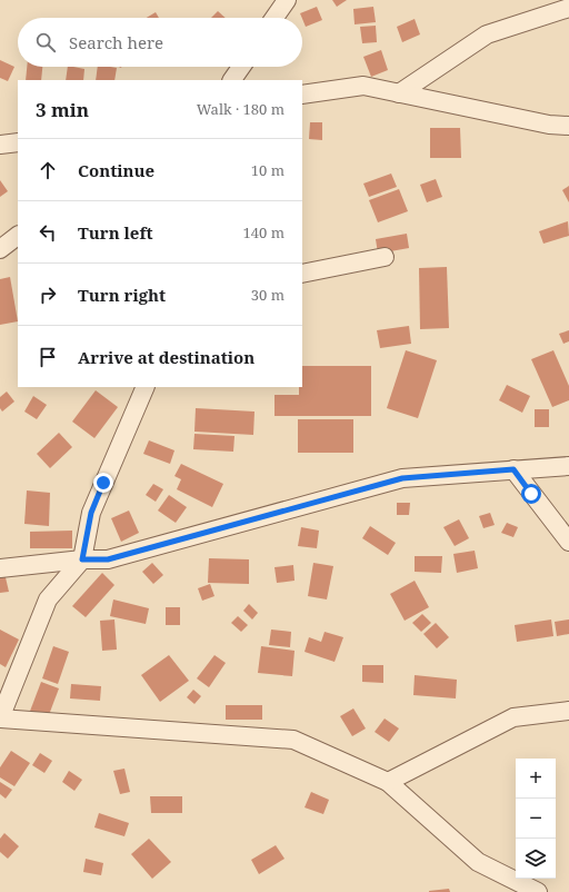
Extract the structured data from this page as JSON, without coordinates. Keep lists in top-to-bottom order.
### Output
{
  "page": {
    "search": "Search here",
    "heading": ["3 min", "Walk · 180 m"],
    "list": [
      ["Continue", "10 m"],
      ["Turn left", "140 m"],
      ["Turn right", "30 m"],
      "Arrive at destination"
    ],
    "map_buttons": ["+", "−"]
  }
}
